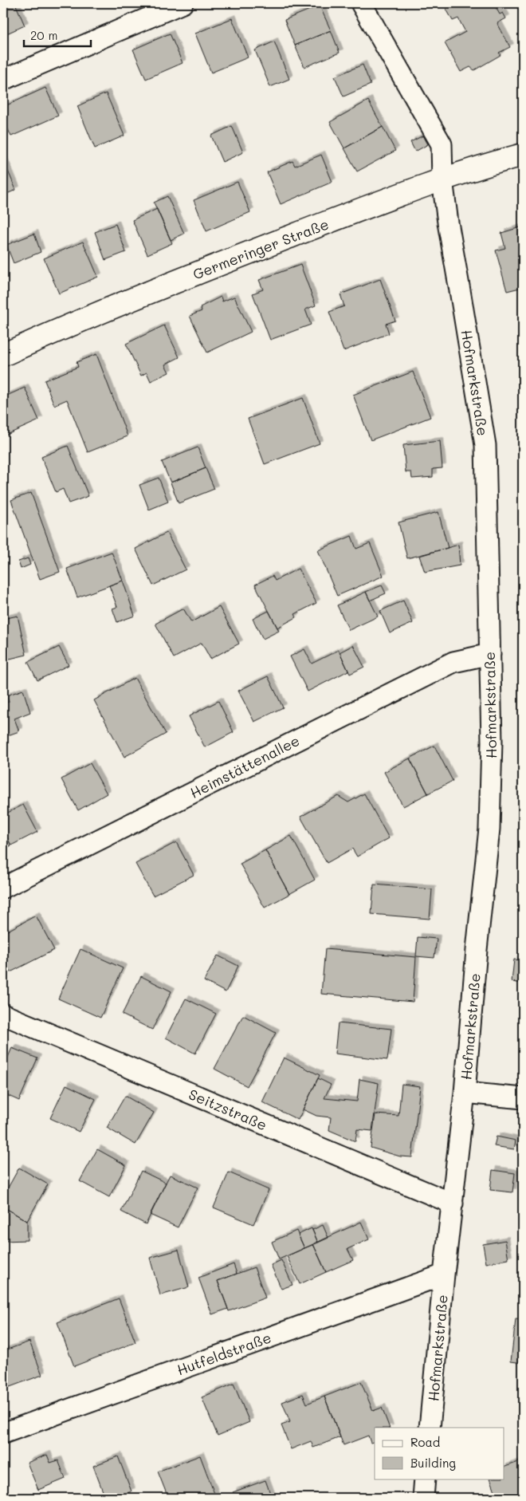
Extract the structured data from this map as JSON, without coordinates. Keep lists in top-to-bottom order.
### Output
{
  "streets": {
    "main road": ["Germeringer Straße"],
    "street": [
      "Hofmarkstraße",
      "Heimstättenallee",
      "Seitzstraße",
      "Hutfeldstraße"
    ]
  },
  "crossings": [
    ["Germeringer Straße", "Hofmarkstraße"],
    ["Hofmarkstraße", "Heimstättenallee"],
    ["Hofmarkstraße", "Seitzstraße"],
    ["Hofmarkstraße", "Hutfeldstraße"]
  ],
  "legend": ["Road", "Building"],
  "scale_bar": "20 m"
}
